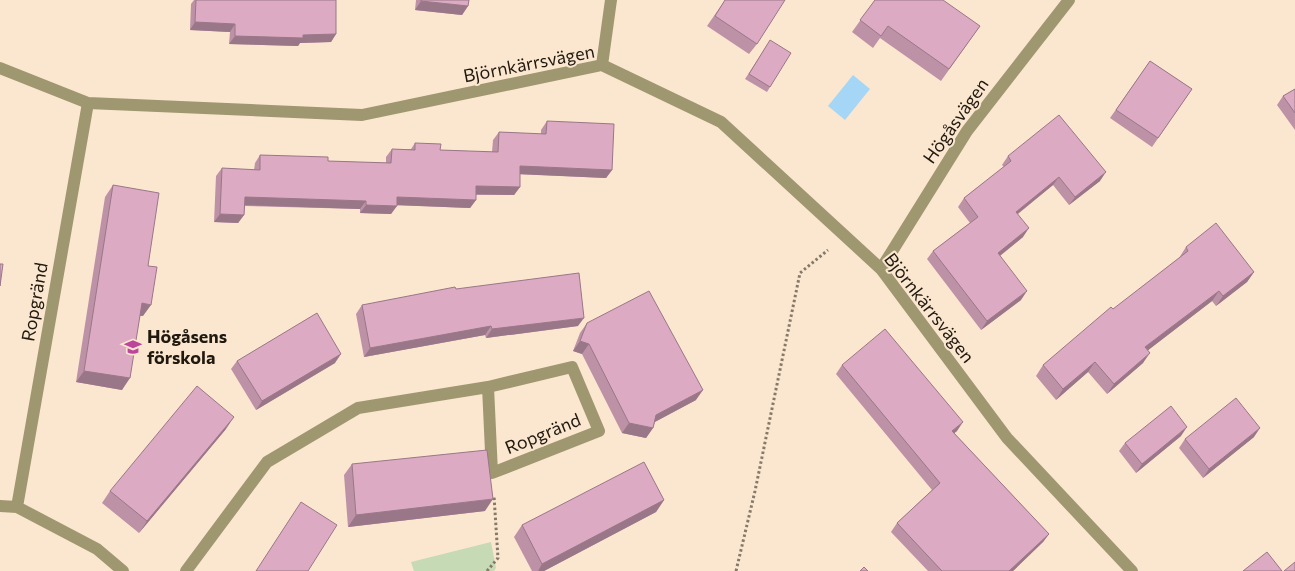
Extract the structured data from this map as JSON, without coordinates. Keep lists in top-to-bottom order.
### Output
{
  "streets": {
    "street": ["Björnkärrsvägen", "Högåsvägen", "Ropgränd"]
  },
  "crossings": [
    ["Björnkärrsvägen", "Högåsvägen"],
    ["Björnkärrsvägen", "Ropgränd"]
  ],
  "places": {
    "school or university": ["Högåsens förskola"]
  }
}
